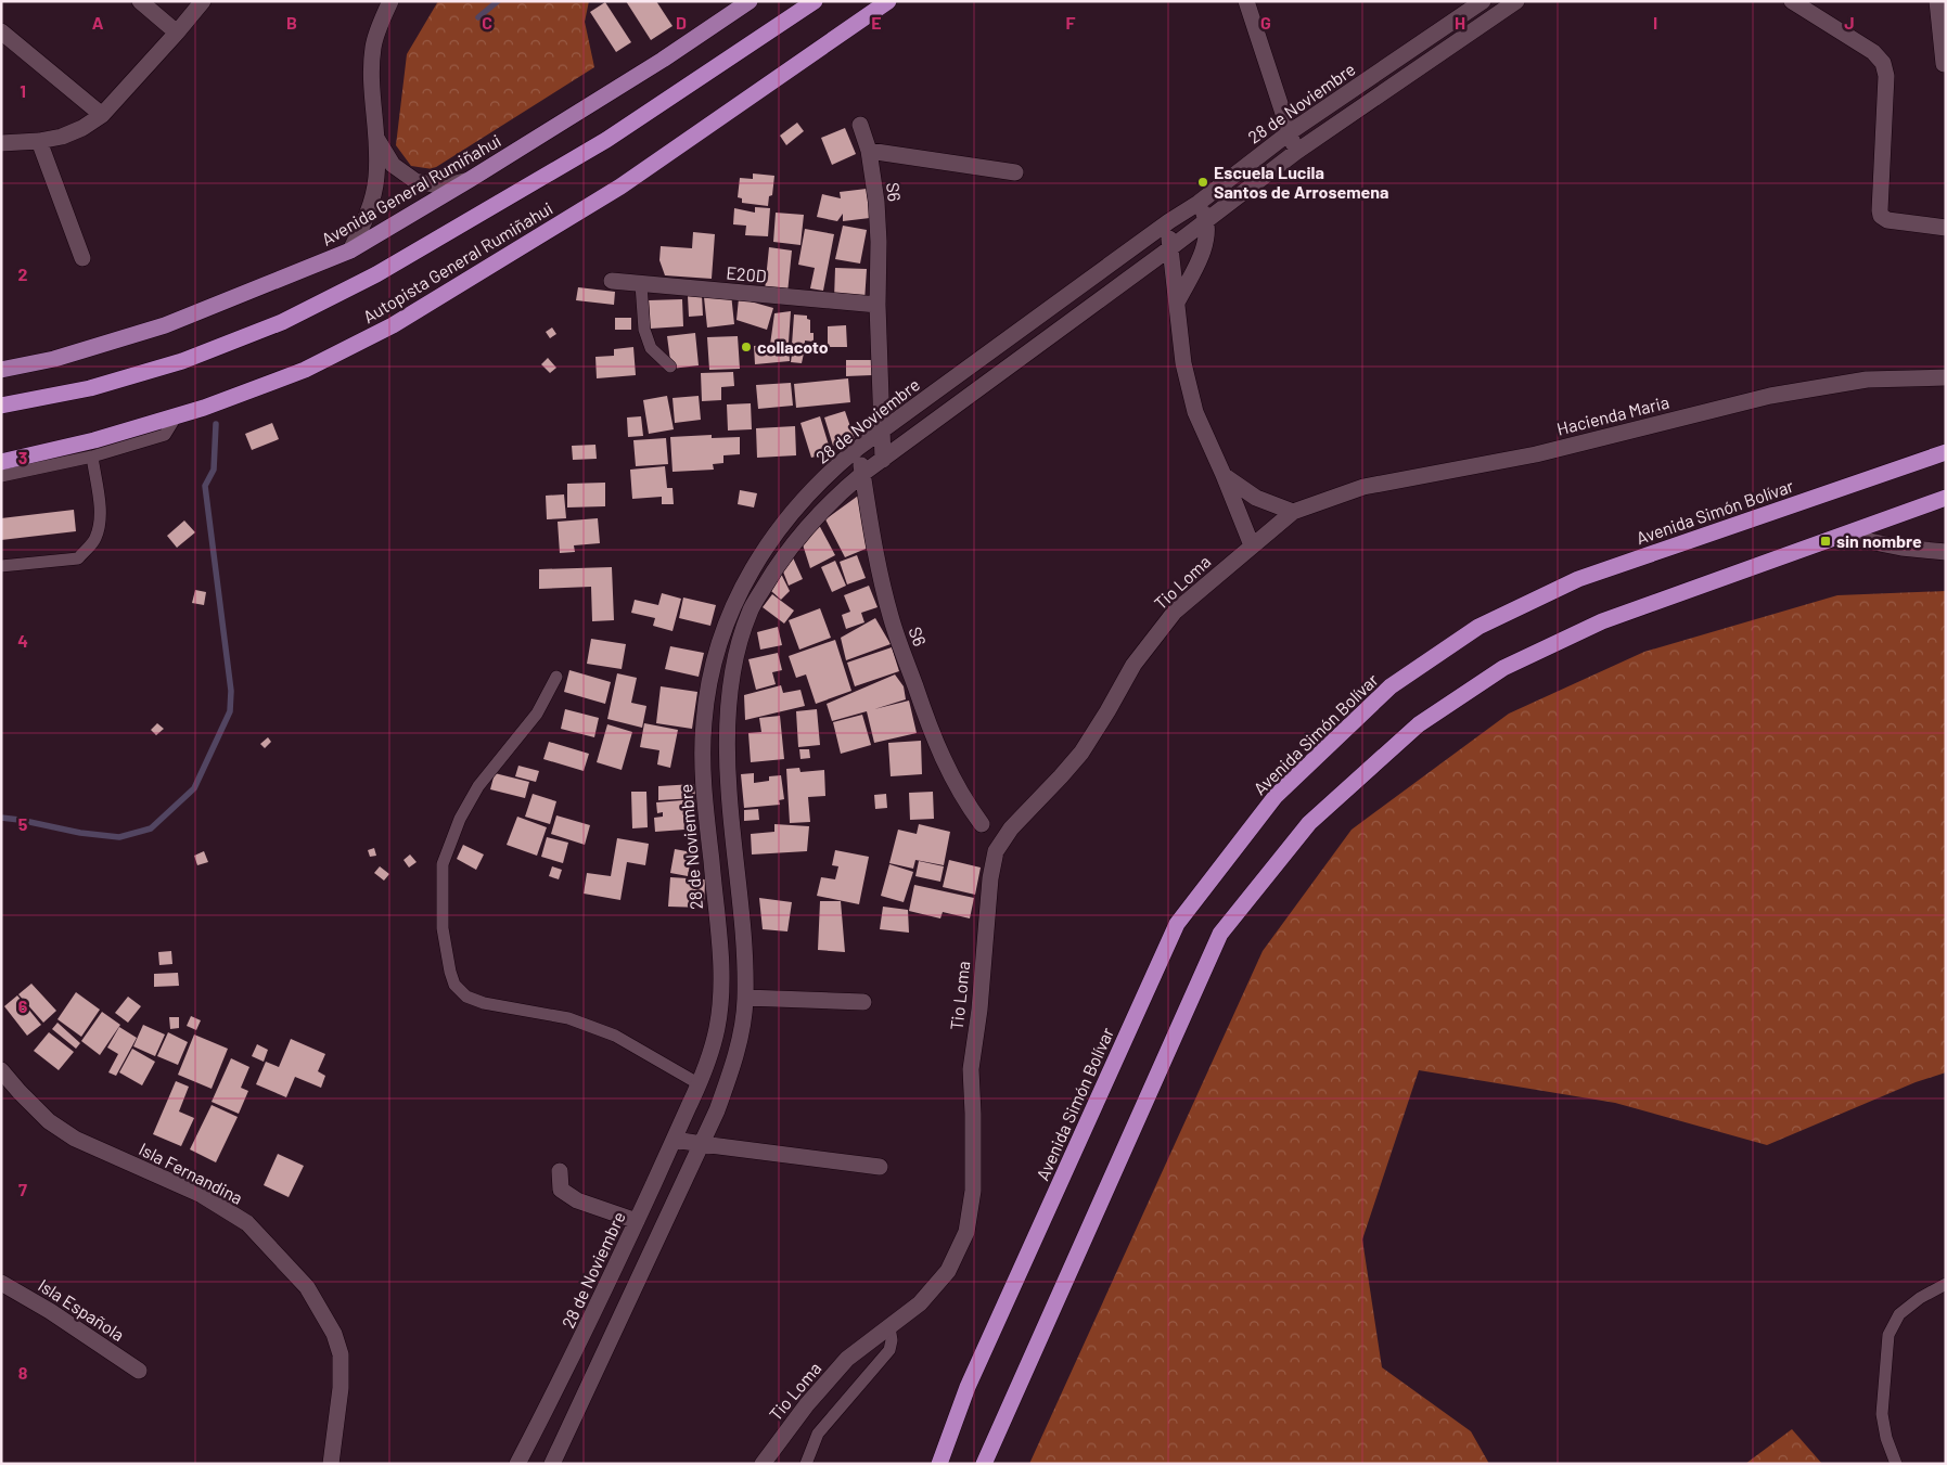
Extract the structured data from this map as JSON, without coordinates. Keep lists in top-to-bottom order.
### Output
{
  "streets": {
    "highway": ["Autopista General Rumiñahui", "Avenida Simón Bolívar"],
    "main road": ["Avenida General Rumiñahui"],
    "street": [
      "28 de Noviembre",
      "S6",
      "E20D",
      "Hacienda Maria",
      "Tio Loma",
      "Isla Fernandina",
      "Isla Española"
    ]
  },
  "crossings": [
    ["28 de Noviembre", "S6"],
    ["S6", "E20D"],
    ["Hacienda Maria", "Tio Loma"]
  ],
  "places": {
    "other": ["Escuela Lucila Santos de Arrosemena", "collacoto"],
    "transit": ["sin nombre"]
  },
  "grid": {
    "columns": [
      "A",
      "B",
      "C",
      "D",
      "E",
      "F",
      "G",
      "H",
      "I",
      "J"
    ],
    "rows": [
      "1",
      "2",
      "3",
      "4",
      "5",
      "6",
      "7",
      "8"
    ]
  }
}
